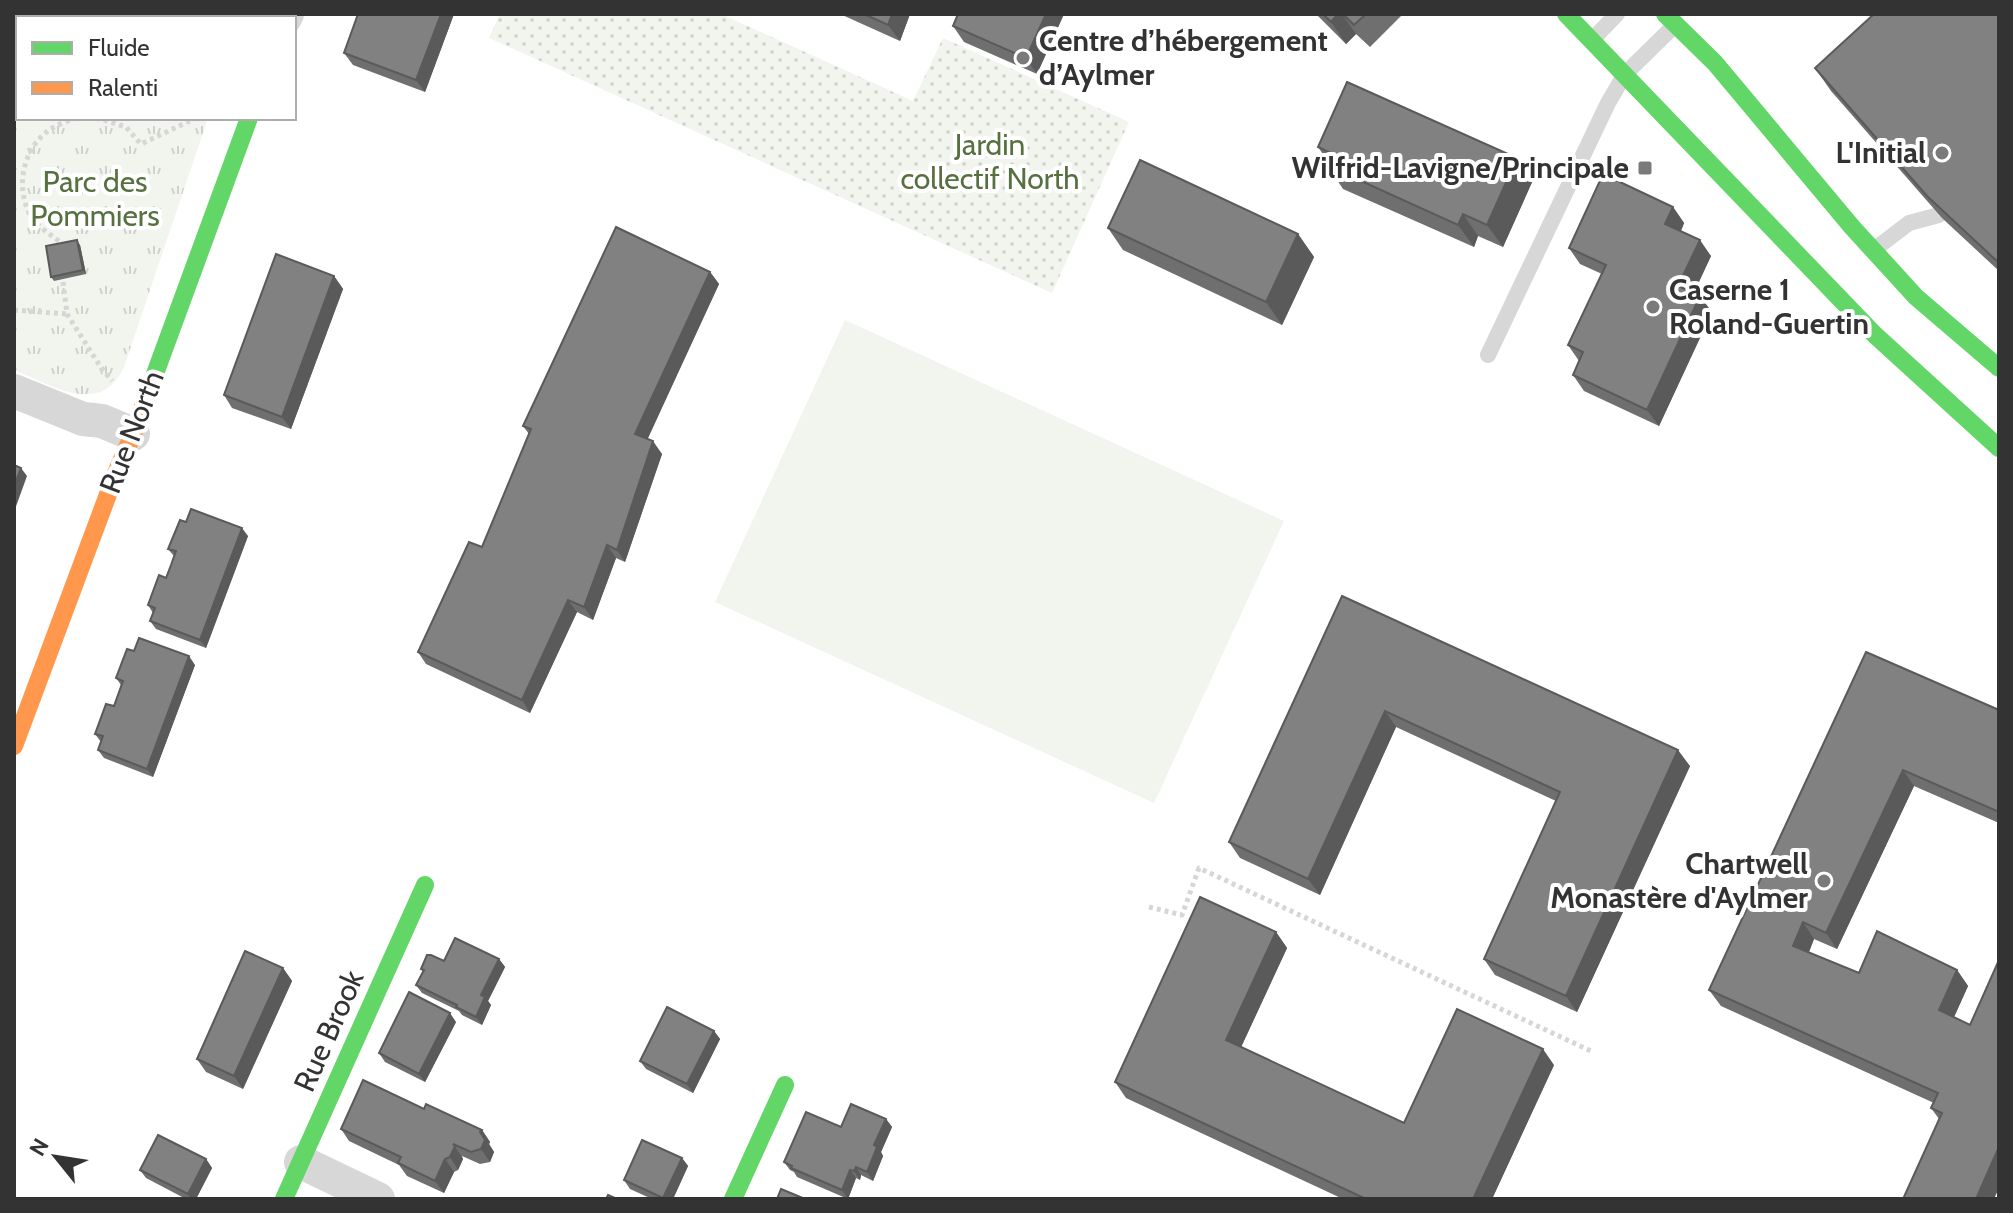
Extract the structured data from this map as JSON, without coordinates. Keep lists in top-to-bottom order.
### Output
{
  "streets": {
    "street": ["Rue North", "Rue Brook"]
  },
  "parks": ["Jardin collectif North", "Parc des Pommiers"],
  "places": {
    "other": [
      "Centre d’hébergement d’Aylmer",
      "L'Initial",
      "Caserne 1 Roland-Guertin",
      "Chartwell Monastère d'Aylmer"
    ],
    "transit": ["Wilfrid-Lavigne/Principale"]
  },
  "legend": ["Fluide", "Ralenti"],
  "north": "top left"
}
